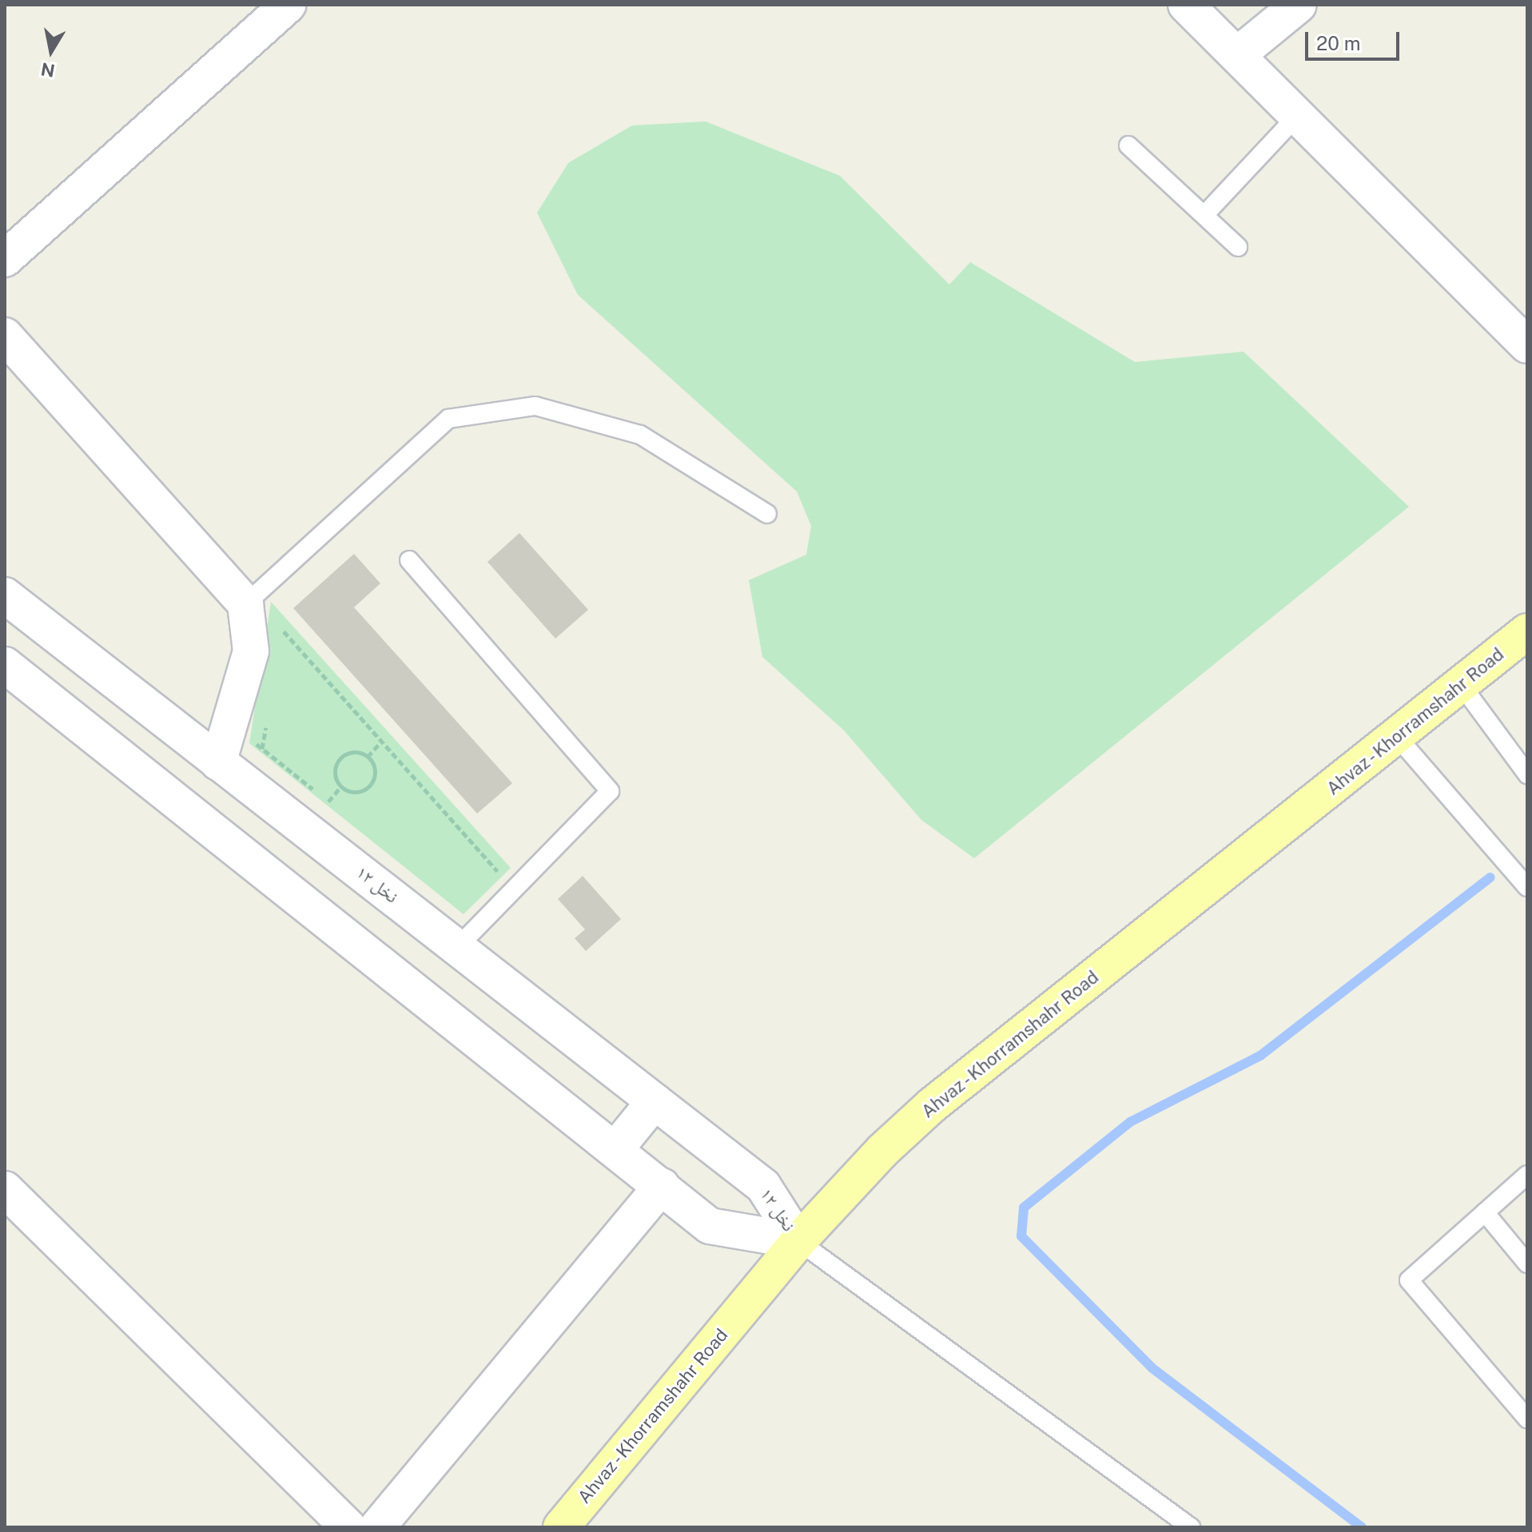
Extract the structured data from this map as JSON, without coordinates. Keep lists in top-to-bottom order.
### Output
{
  "streets": {
    "main road": ["Ahvaz - Khorramshahr Road"],
    "street": ["نخل ۱۲"]
  },
  "crossings": [
    ["Ahvaz - Khorramshahr Road", "نخل ۱۲"]
  ],
  "scale_bar": "20 m",
  "north": "bottom"
}
